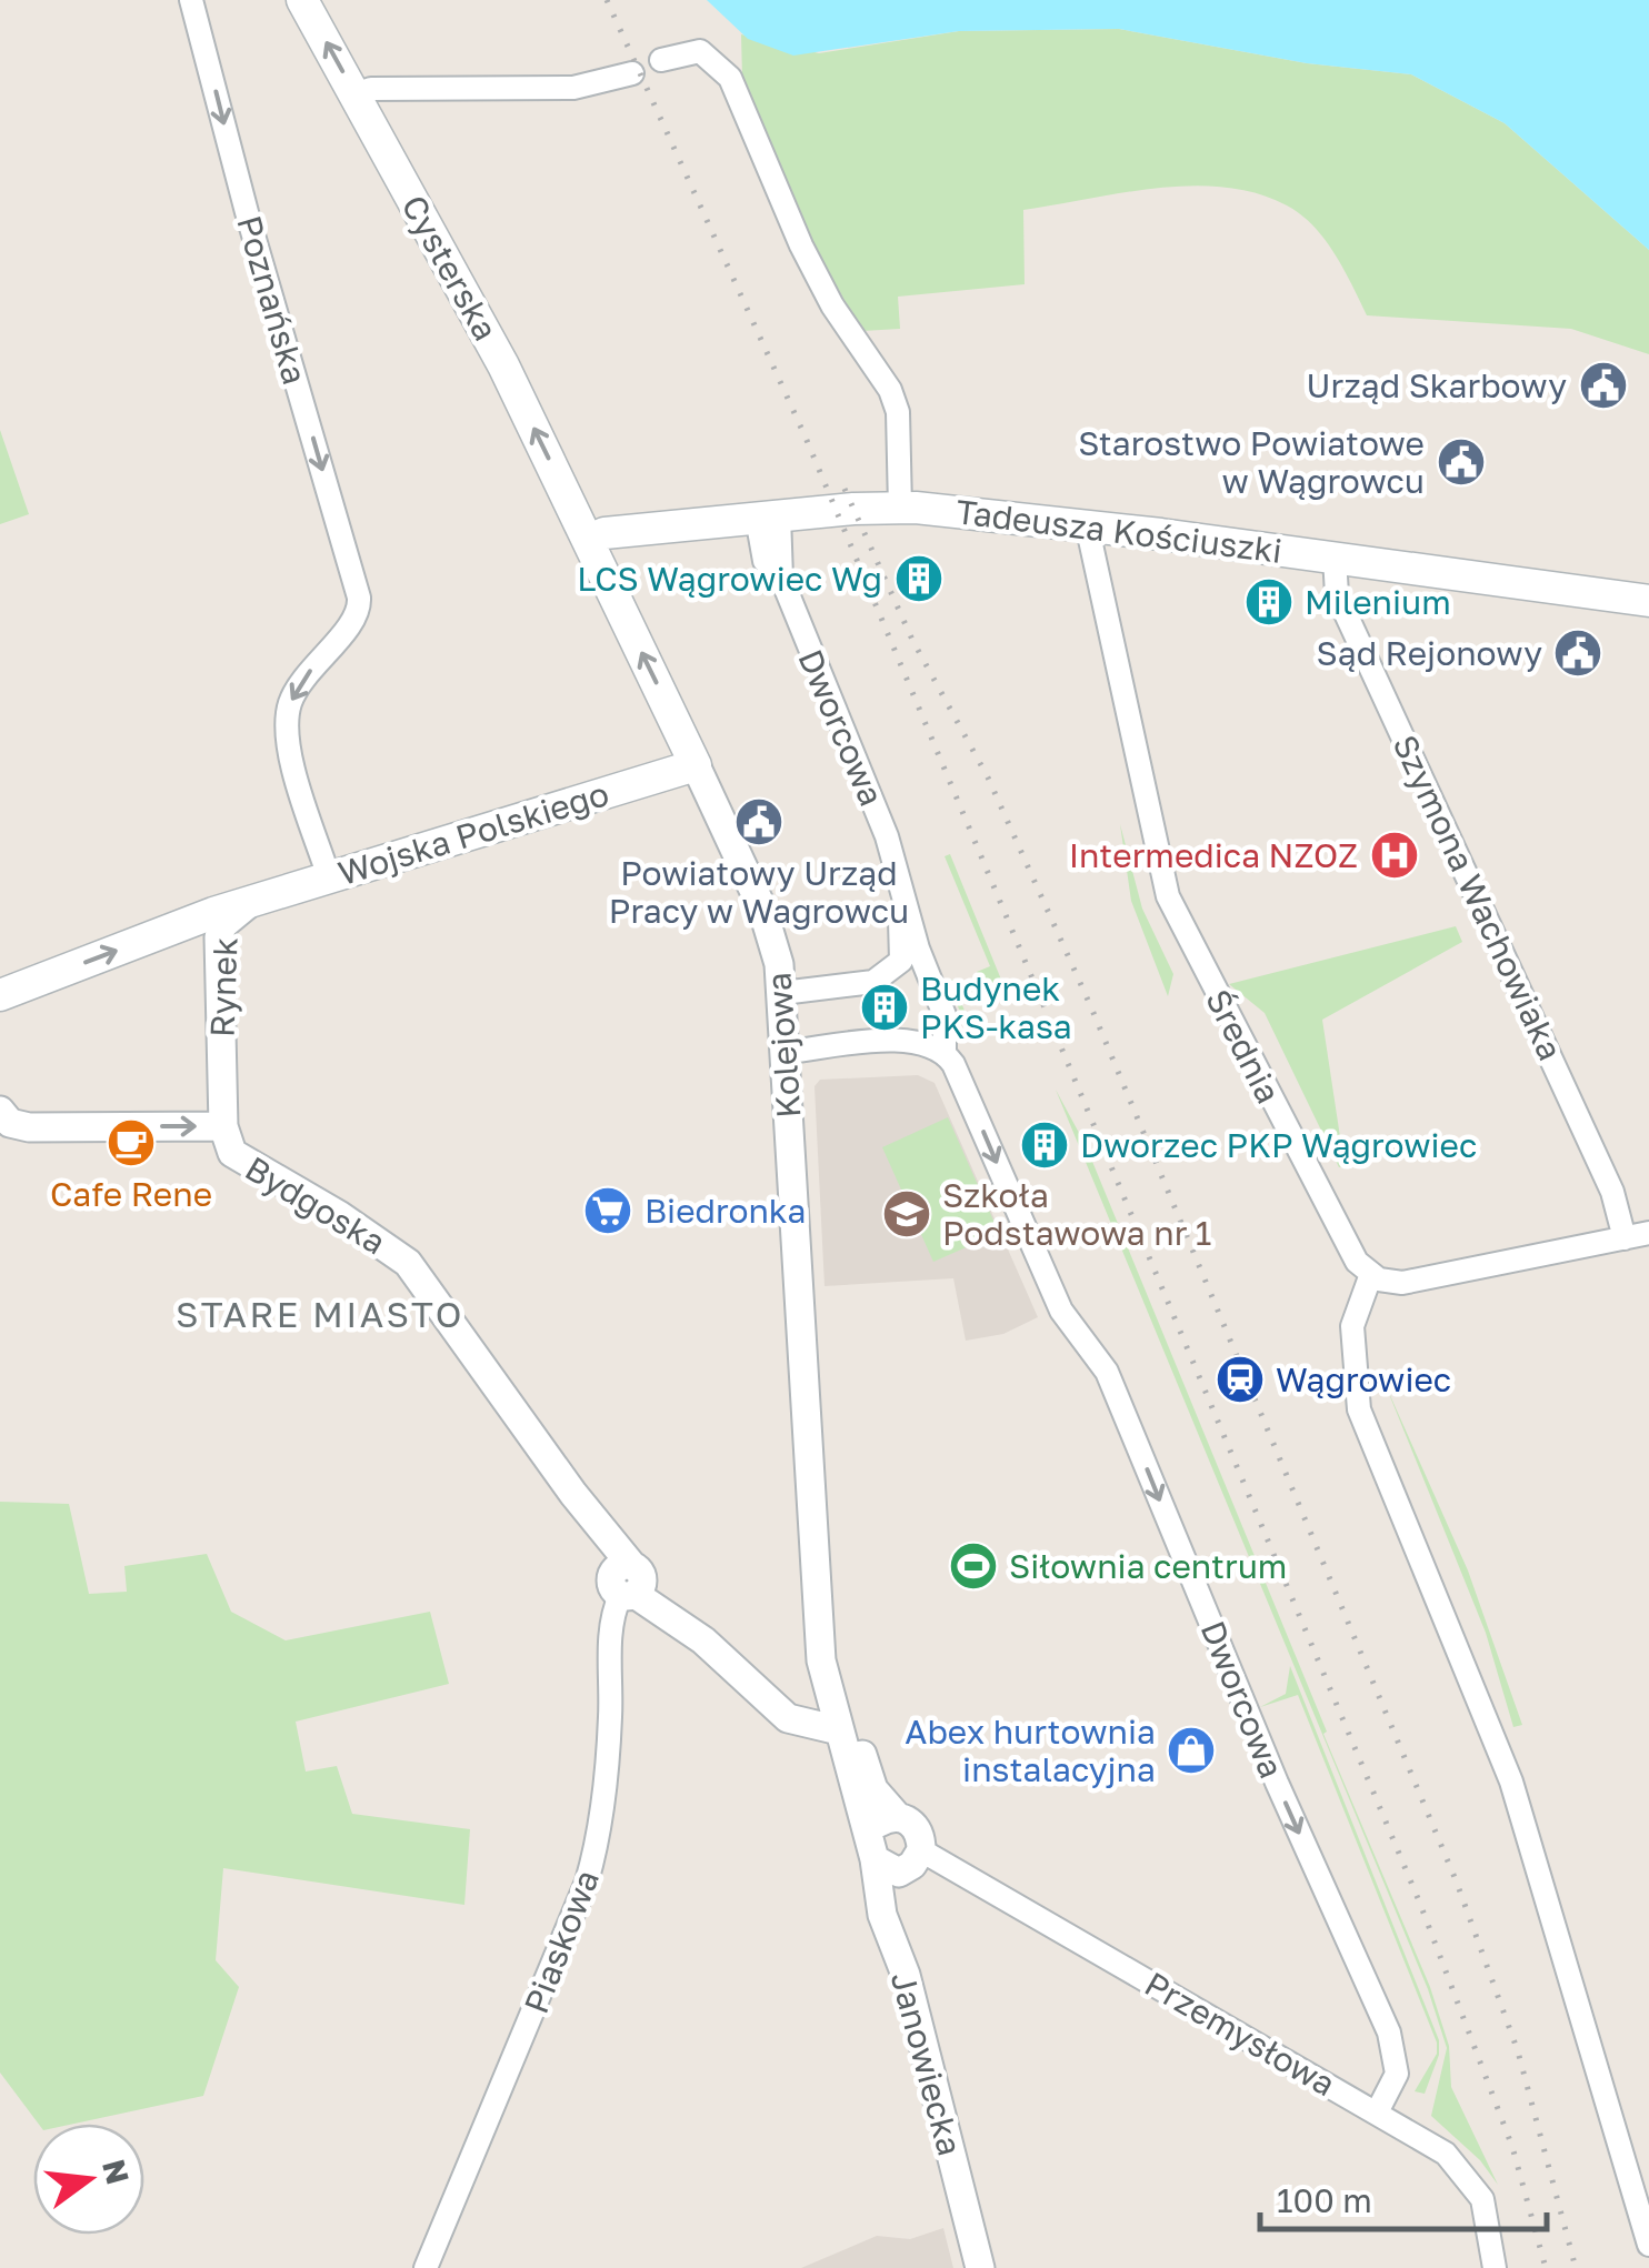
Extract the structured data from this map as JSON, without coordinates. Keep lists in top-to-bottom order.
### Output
{
  "streets": {
    "main road": [
      "Cysterska",
      "Tadeusza Kościuszki",
      "Wojska Polskiego",
      "Rynek",
      "Kolejowa"
    ],
    "street": [
      "Poznańska",
      "Dworcowa",
      "Szymona Wachowiaka",
      "Średnia",
      "Bydgoska",
      "Piaskowa",
      "Przemysłowa",
      "Janowiecka"
    ]
  },
  "crossings": [
    ["Cysterska", "Tadeusza Kościuszki"],
    ["Cysterska", "Kolejowa"],
    ["Poznańska", "Wojska Polskiego"],
    ["Tadeusza Kościuszki", "Dworcowa"],
    ["Tadeusza Kościuszki", "Szymona Wachowiaka"],
    ["Tadeusza Kościuszki", "Kolejowa"],
    ["Tadeusza Kościuszki", "Średnia"],
    ["Dworcowa", "Kolejowa"],
    ["Dworcowa", "Przemysłowa"],
    ["Wojska Polskiego", "Rynek"],
    ["Wojska Polskiego", "Kolejowa"],
    ["Rynek", "Bydgoska"],
    ["Kolejowa", "Bydgoska"],
    ["Kolejowa", "Przemysłowa"],
    ["Kolejowa", "Janowiecka"],
    ["Bydgoska", "Piaskowa"],
    ["Przemysłowa", "Janowiecka"]
  ],
  "one_way": [
    "Cysterska",
    "Poznańska",
    "Dworcowa",
    "Rynek"
  ],
  "districts": ["STARE MIASTO"],
  "places": {
    "public building": [
      "Urząd Skarbowy",
      "Starostwo Powiatowe w Wągrowcu",
      "Sąd Rejonowy",
      "Powiatowy Urząd Pracy w Wagrowcu"
    ],
    "building": [
      "LCS Wągrowiec Wg",
      "Milenium",
      "Budynek PKS-kasa",
      "Dworzec PKP Wągrowiec"
    ],
    "hospital": ["Intermedica NZOZ"],
    "cafe": ["Cafe Rene"],
    "supermarket": ["Biedronka"],
    "school or university": ["Szkoła Podstawowa nr 1"],
    "station": ["Wągrowiec"],
    "sports": ["Siłownia centrum"],
    "shop": ["Abex hurtownia instalacyjna"]
  },
  "scale_bar": "100 m",
  "north": "right"
}
